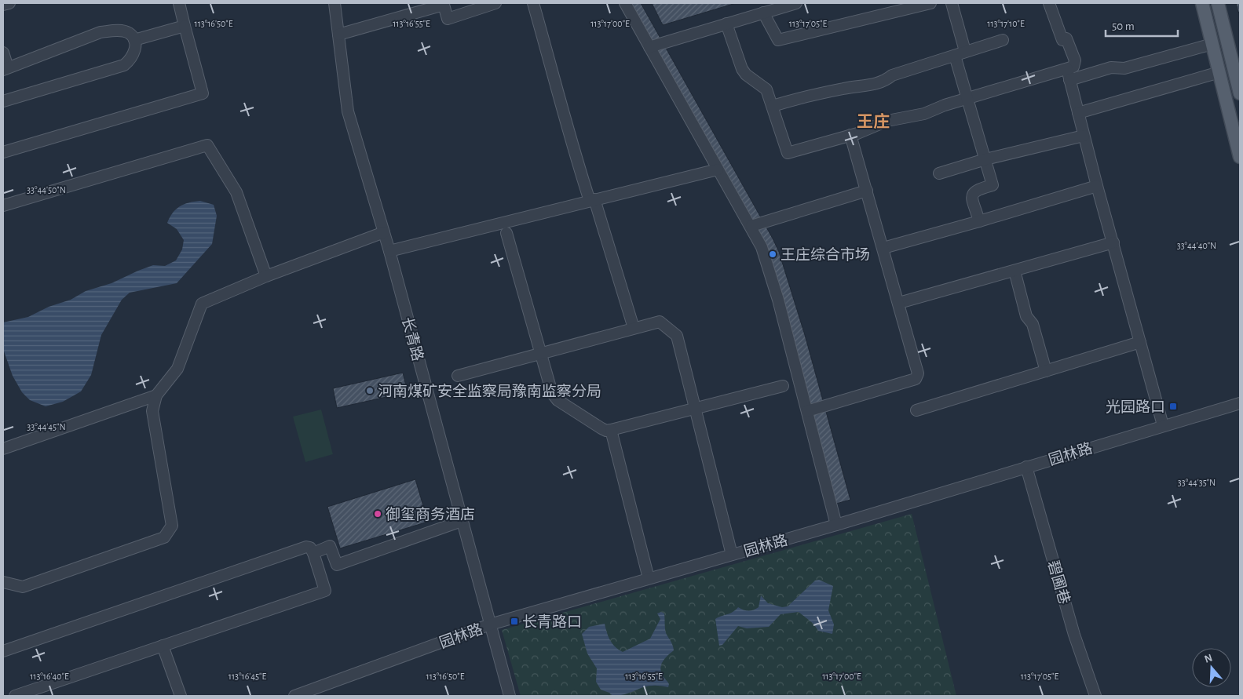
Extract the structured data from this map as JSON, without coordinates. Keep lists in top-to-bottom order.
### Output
{
  "streets": {
    "street": ["长青路", "园林路", "碧圃巷"]
  },
  "crossings": [
    ["长青路", "园林路"],
    ["园林路", "碧圃巷"]
  ],
  "districts": ["王庄"],
  "places": {
    "other": ["王庄综合市场", "河南煤矿安全监察局豫南监察分局", "御玺商务酒店"],
    "transit": ["光园路口", "长青路口"]
  },
  "scale_bar": "50 m",
  "north": "top",
  "coordinates": [
    "113°17'10\"E",
    "113°16'50\"E",
    "113°16'55\"E",
    "113°17'00\"E",
    "113°17'05\"E",
    "33°44'50\"N",
    "33°44'40\"N",
    "33°44'45\"N",
    "33°44'35\"N",
    "113°16'40\"E",
    "113°16'45\"E"
  ]
}
